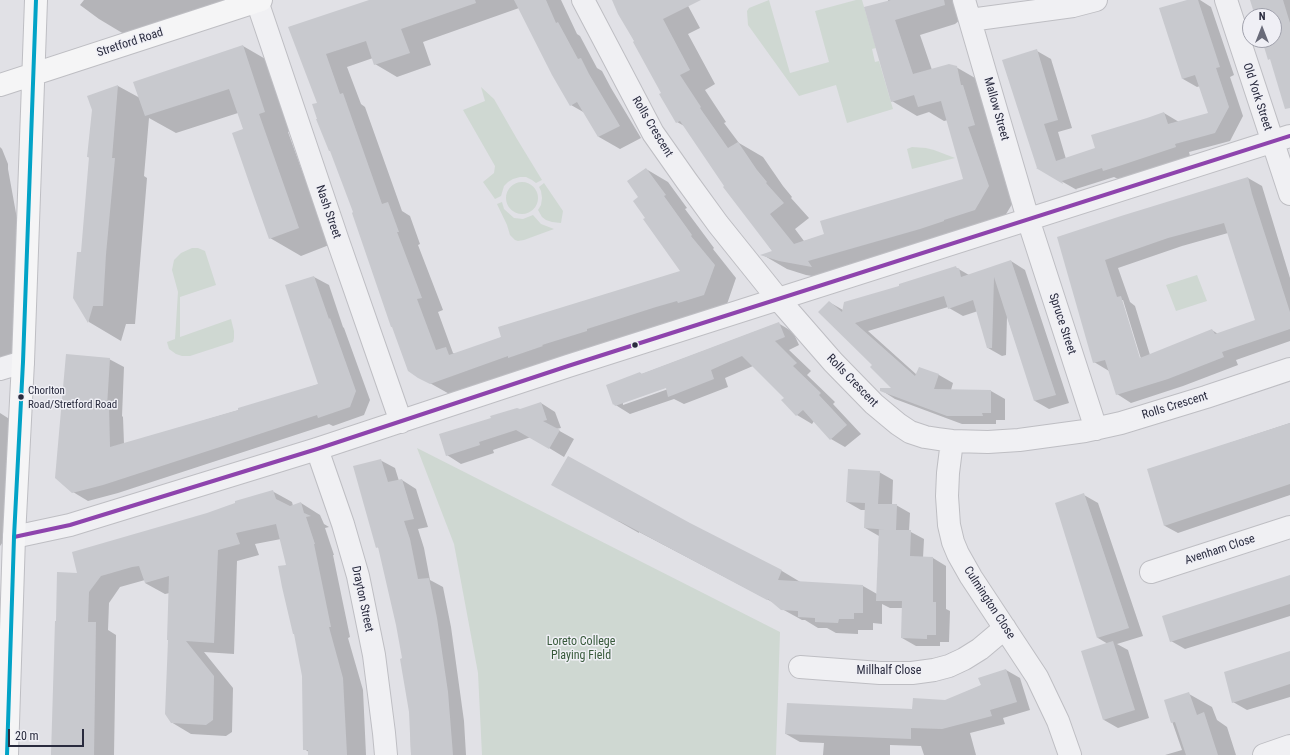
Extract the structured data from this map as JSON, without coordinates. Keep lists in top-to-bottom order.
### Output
{
  "streets": {
    "main road": ["Stretford Road"],
    "street": [
      "Old York Street",
      "Mallow Street",
      "Rolls Crescent",
      "Nash Street",
      "Spruce Street",
      "Avenham Close",
      "Drayton Street",
      "Culmington Close",
      "Millhalf Close"
    ]
  },
  "crossings": [
    ["Stretford Road", "Nash Street"],
    ["Mallow Street", "Spruce Street"],
    ["Rolls Crescent", "Spruce Street"],
    ["Rolls Crescent", "Culmington Close"],
    ["Culmington Close", "Millhalf Close"]
  ],
  "parks": ["Loreto College Playing Field"],
  "places": ["Chorlton Road/Stretford Road"],
  "scale_bar": "20 m",
  "north": "top"
}
